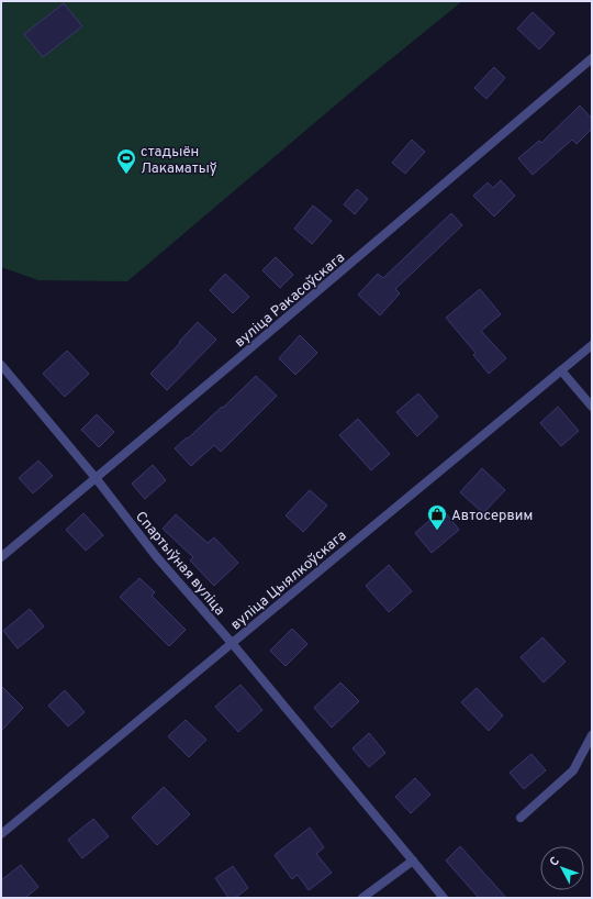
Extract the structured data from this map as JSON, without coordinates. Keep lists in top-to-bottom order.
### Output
{
  "streets": {
    "street": ["вуліца Ракасоўскага", "Спартыўная вуліца", "вуліца Цыялкоўскага"]
  },
  "crossings": [
    ["вуліца Ракасоўскага", "Спартыўная вуліца"],
    ["Спартыўная вуліца", "вуліца Цыялкоўскага"]
  ],
  "places": {
    "sports": ["стадыён Лакаматыў"],
    "shop": ["Автосервим"]
  },
  "north": "top left"
}
